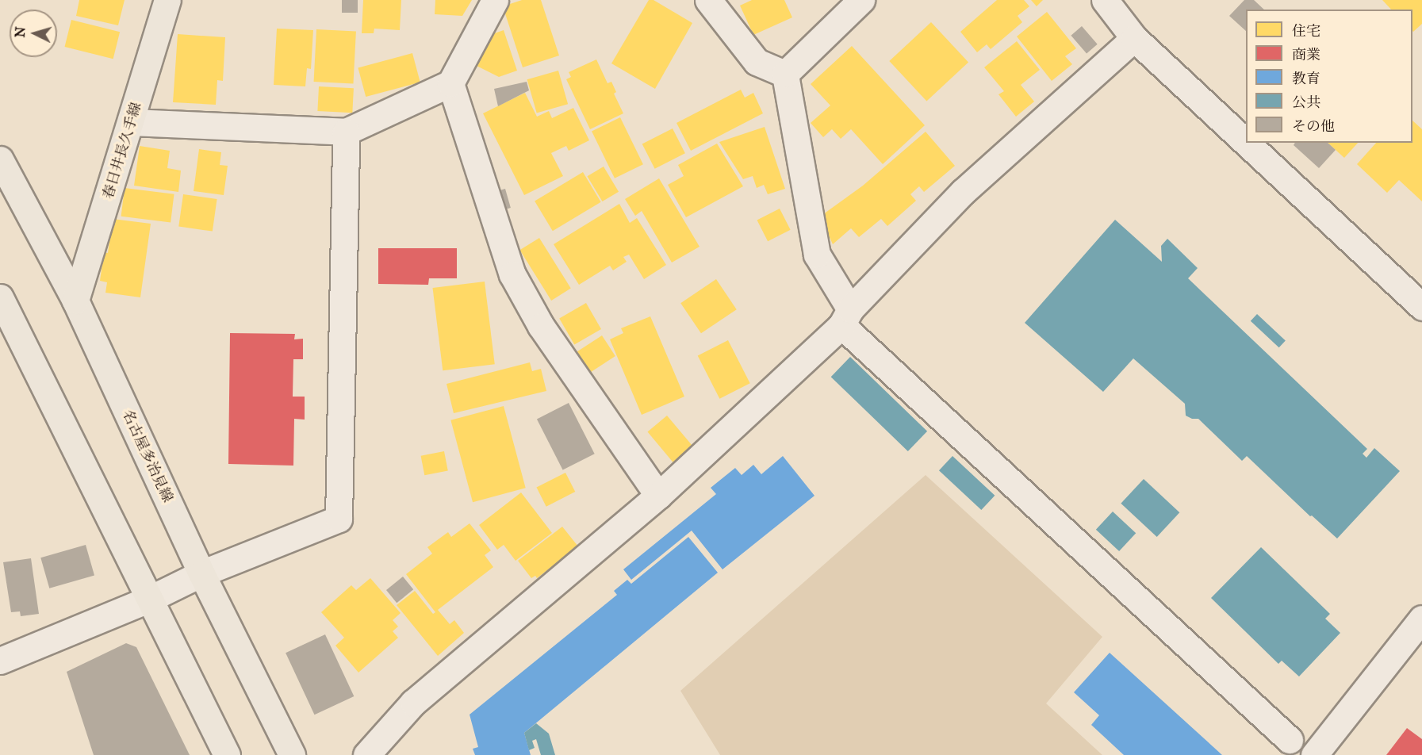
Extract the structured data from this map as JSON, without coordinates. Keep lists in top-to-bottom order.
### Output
{
  "streets": {
    "main road": ["春日井長久手線", "名古屋多治見線"]
  },
  "crossings": [
    ["春日井長久手線", "名古屋多治見線"]
  ],
  "legend": [
    "住宅",
    "商業",
    "教育",
    "公共",
    "その他"
  ],
  "north": "left"
}
